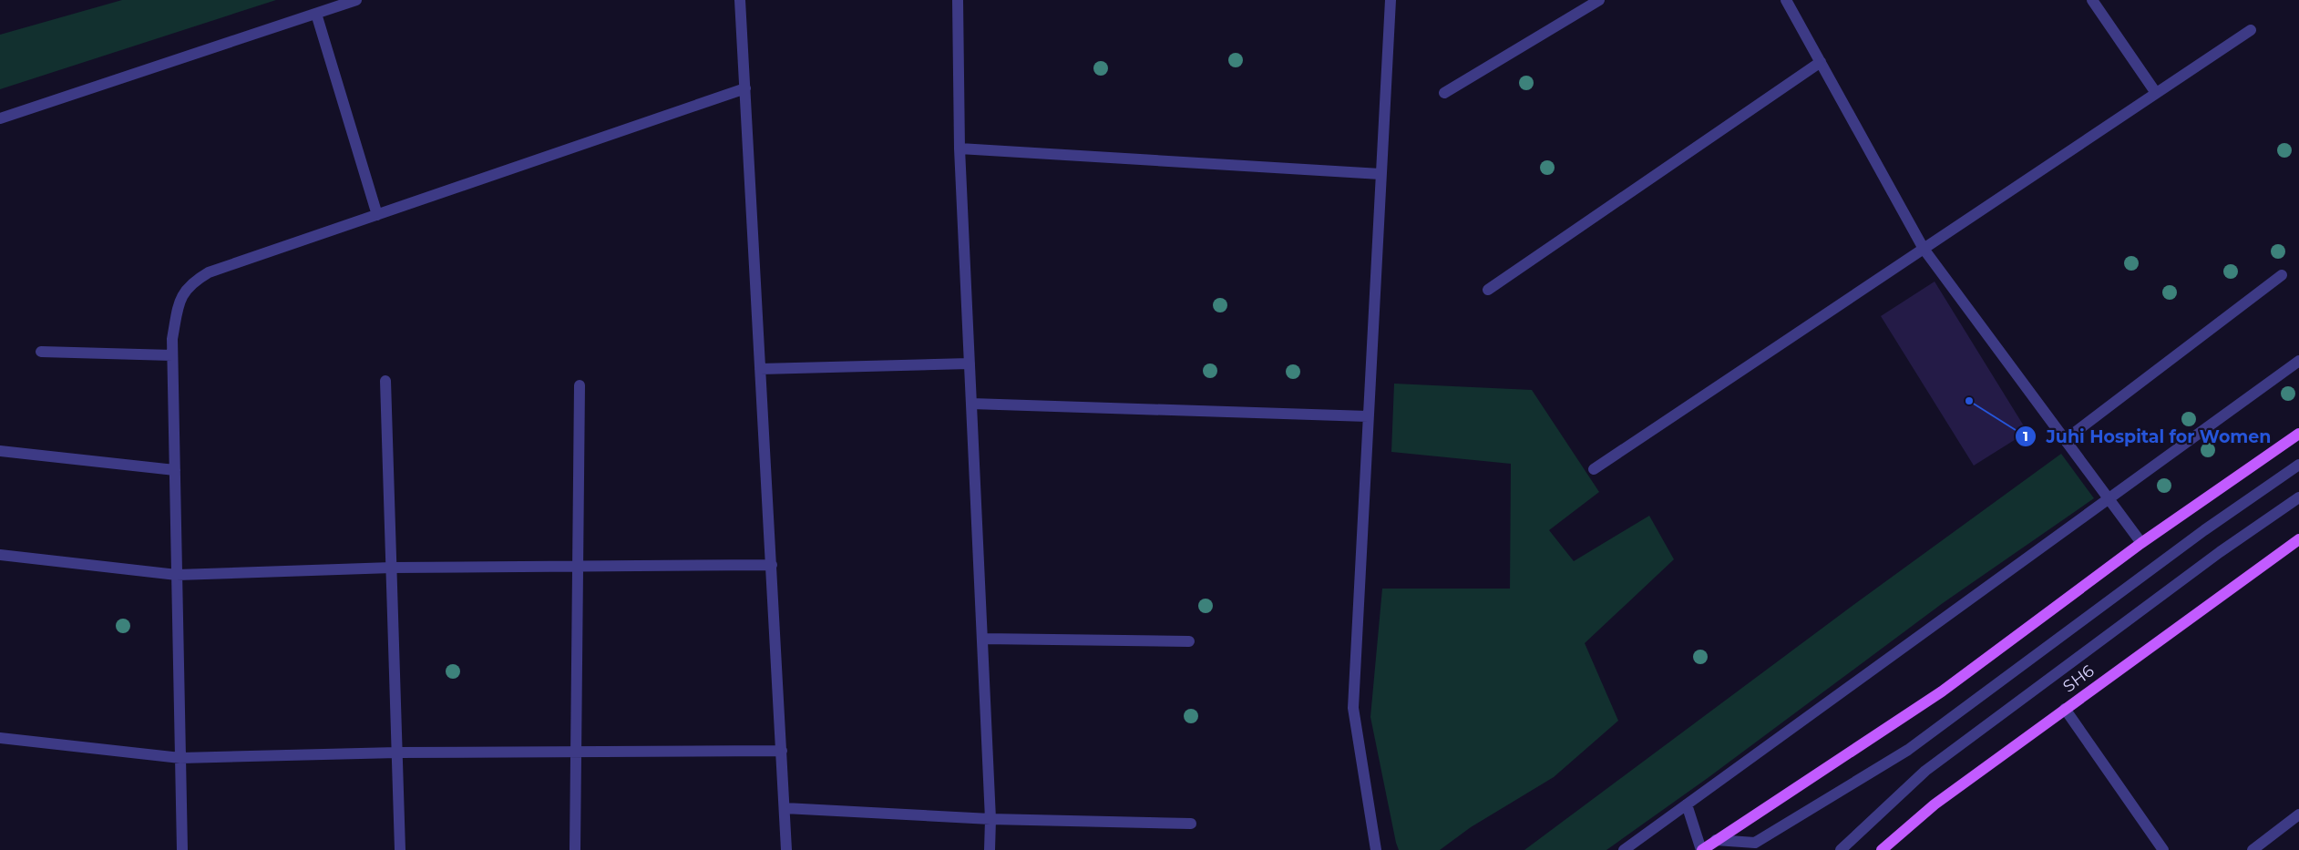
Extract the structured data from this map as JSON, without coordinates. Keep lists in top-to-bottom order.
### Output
{
  "streets": {
    "main road": ["SH6"]
  },
  "places": ["Juhi Hospital for Women"]
}
